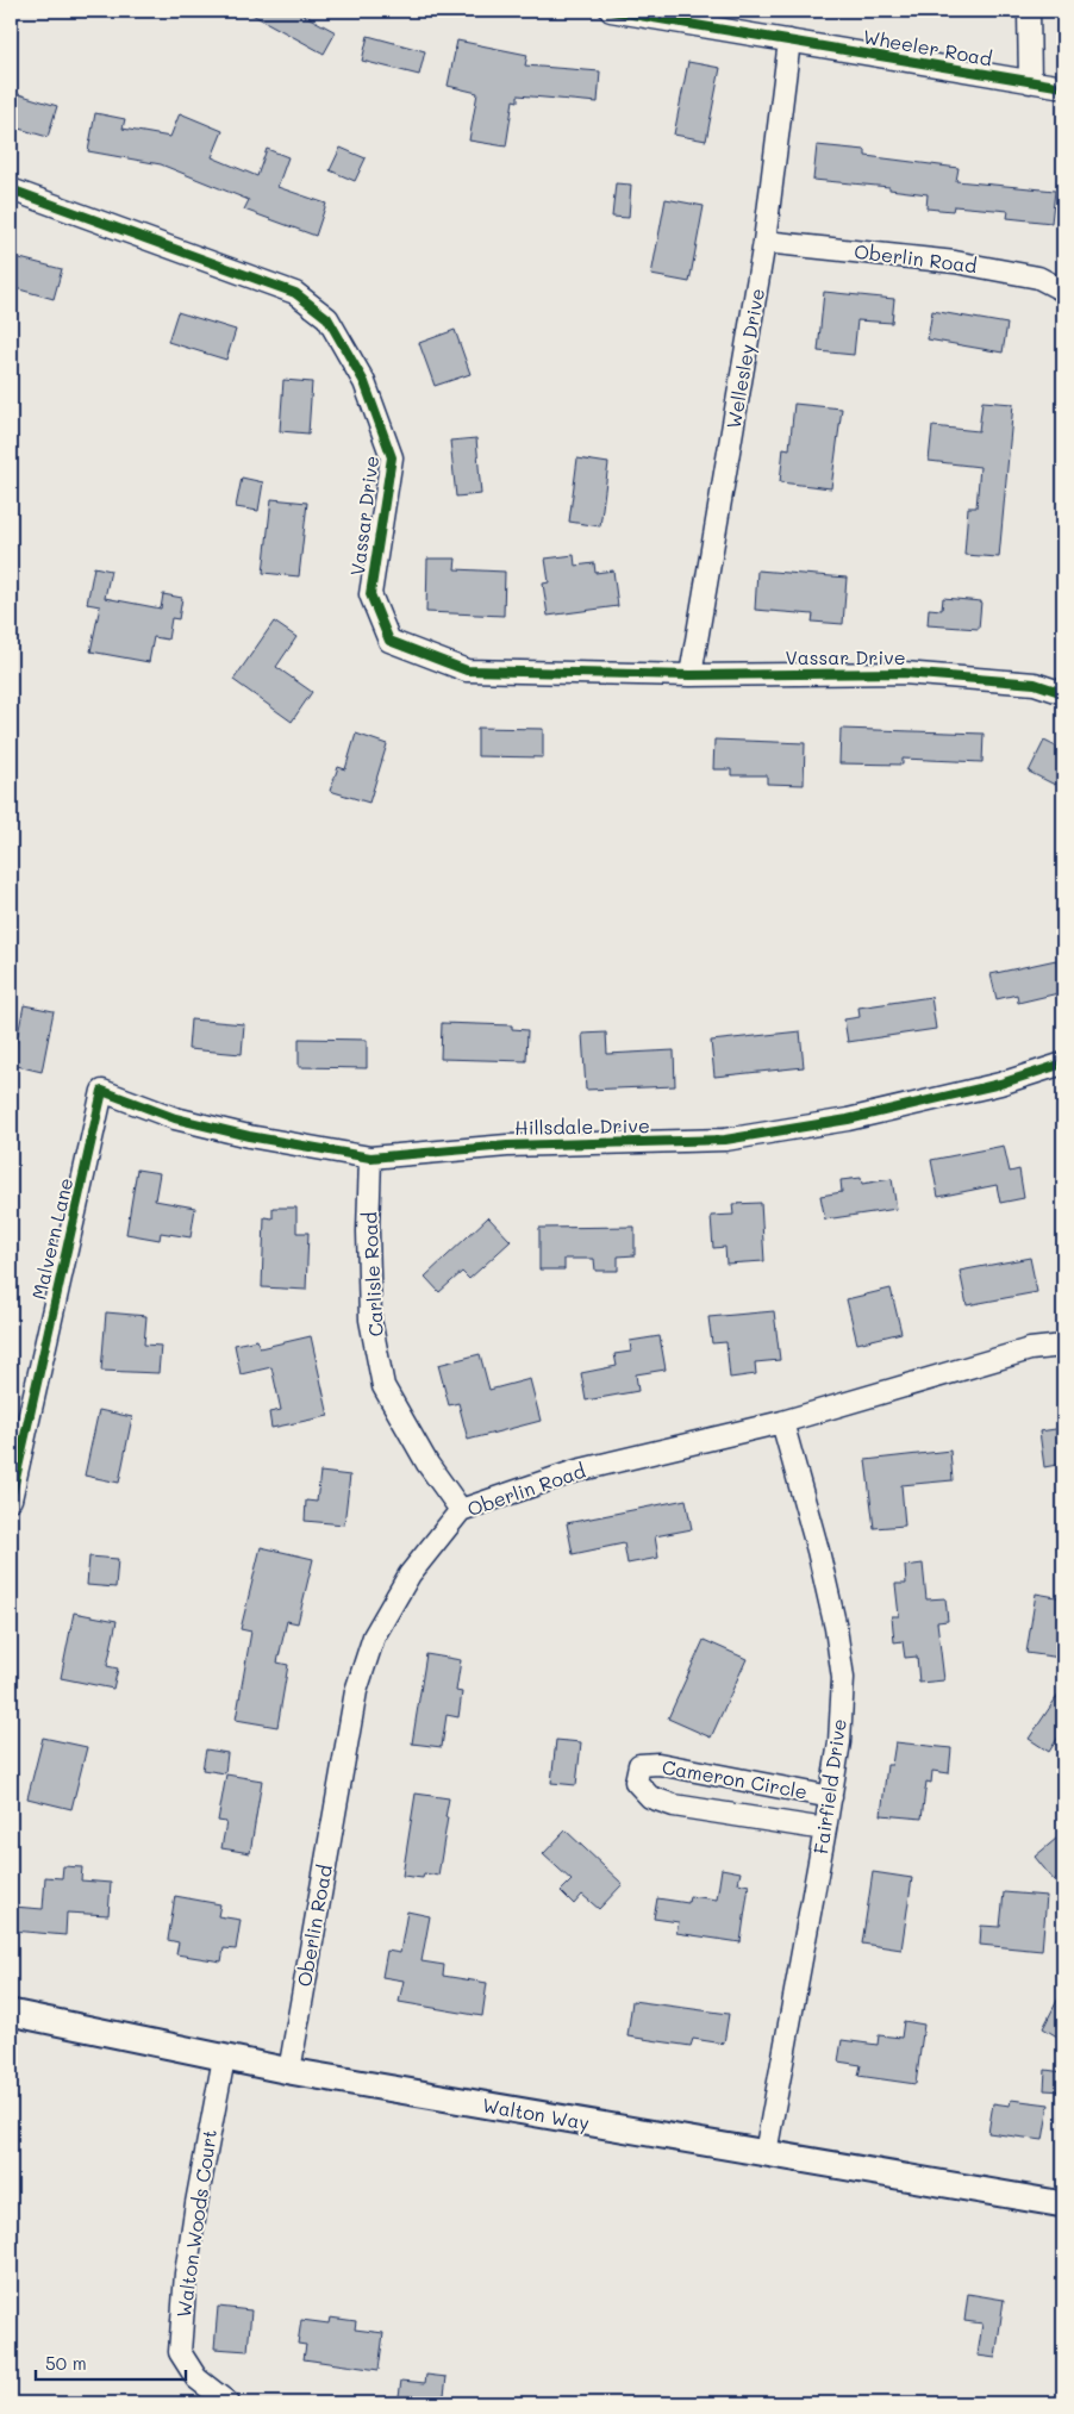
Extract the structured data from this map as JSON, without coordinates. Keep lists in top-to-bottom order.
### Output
{
  "streets": {
    "main road": ["Walton Way"],
    "street": [
      "Wheeler Road",
      "Oberlin Road",
      "Wellesley Drive",
      "Vassar Drive",
      "Hillsdale Drive",
      "Malvern Lane",
      "Carlisle Road",
      "Cameron Circle",
      "Fairfield Drive",
      "Walton Woods Court"
    ]
  },
  "crossings": [
    ["Wheeler Road", "Wellesley Drive"],
    ["Oberlin Road", "Wellesley Drive"],
    ["Oberlin Road", "Carlisle Road"],
    ["Oberlin Road", "Fairfield Drive"],
    ["Oberlin Road", "Walton Way"],
    ["Wellesley Drive", "Vassar Drive"],
    ["Hillsdale Drive", "Malvern Lane"],
    ["Hillsdale Drive", "Carlisle Road"],
    ["Cameron Circle", "Fairfield Drive"],
    ["Fairfield Drive", "Walton Way"],
    ["Walton Way", "Walton Woods Court"]
  ],
  "scale_bar": "50 m"
}
